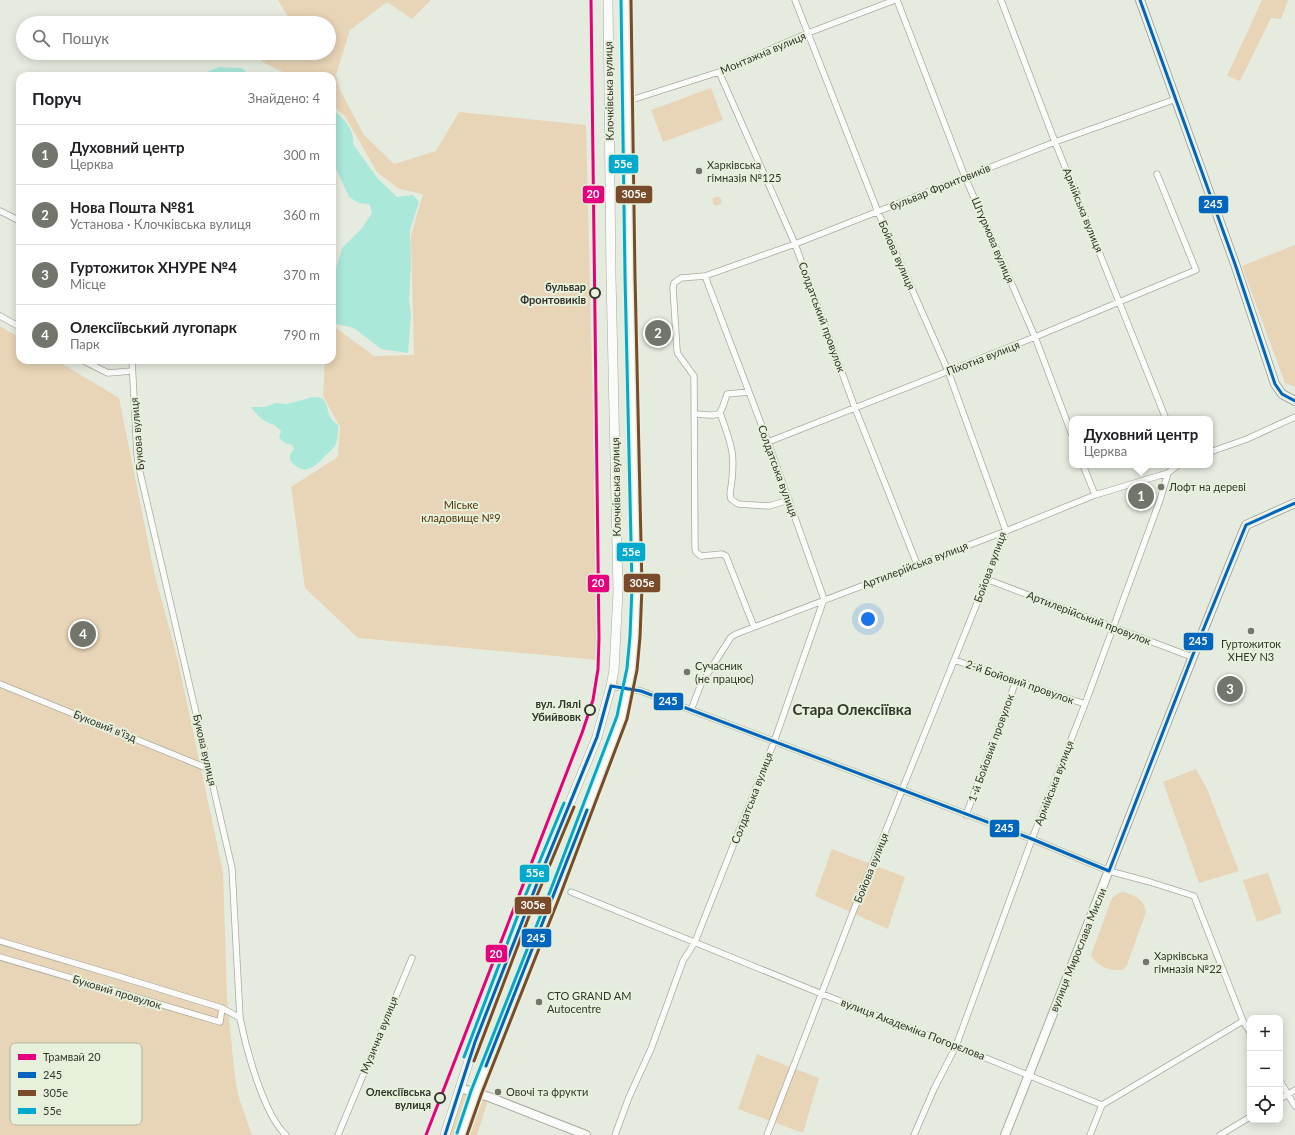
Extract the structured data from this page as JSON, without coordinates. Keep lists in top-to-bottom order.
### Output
{
  "streets": {
    "main road": ["Клочківська вулиця"],
    "street": [
      "Монтажна вулиця",
      "бульвар Фронтовиків",
      "Армійська вулиця",
      "Штурмова вулиця",
      "Бойова вулиця",
      "Солдатський провулок",
      "Піхотна вулиця",
      "Букова вулиця",
      "Солдатська вулиця",
      "Артилерійська вулиця",
      "Артилерійський провулок",
      "2-й Бойовий провулок",
      "Буковий в'їзд",
      "1-й Бойовий провулок",
      "вулиця Мирослава Мисли",
      "Буковий провулок",
      "вулиця Академіка Погорєлова",
      "Музична вулиця"
    ]
  },
  "crossings": [
    ["Монтажна вулиця", "Клочківська вулиця"],
    ["Монтажна вулиця", "Штурмова вулиця"],
    ["Монтажна вулиця", "Бойова вулиця"],
    ["Монтажна вулиця", "Солдатський провулок"],
    ["бульвар Фронтовиків", "Армійська вулиця"],
    ["бульвар Фронтовиків", "Штурмова вулиця"],
    ["бульвар Фронтовиків", "Бойова вулиця"],
    ["бульвар Фронтовиків", "Солдатський провулок"],
    ["бульвар Фронтовиків", "Солдатська вулиця"],
    ["бульвар Фронтовиків", "Артилерійська вулиця"],
    ["Армійська вулиця", "Піхотна вулиця"],
    ["Армійська вулиця", "Артилерійська вулиця"],
    ["Армійська вулиця", "Артилерійський провулок"],
    ["Армійська вулиця", "2-й Бойовий провулок"],
    ["Армійська вулиця", "вулиця Академіка Погорєлова"],
    ["Штурмова вулиця", "Піхотна вулиця"],
    ["Бойова вулиця", "Піхотна вулиця"],
    ["Бойова вулиця", "Артилерійська вулиця"],
    ["Бойова вулиця", "Артилерійський провулок"],
    ["Бойова вулиця", "2-й Бойовий провулок"],
    ["Бойова вулиця", "вулиця Академіка Погорєлова"],
    ["Солдатський провулок", "Піхотна вулиця"],
    ["Солдатський провулок", "Артилерійська вулиця"],
    ["Піхотна вулиця", "Солдатська вулиця"],
    ["Букова вулиця", "Буковий в'їзд"],
    ["Букова вулиця", "Буковий провулок"],
    ["Солдатська вулиця", "Артилерійська вулиця"],
    ["Солдатська вулиця", "вулиця Академіка Погорєлова"],
    ["Артилерійський провулок", "вулиця Мирослава Мисли"],
    ["2-й Бойовий провулок", "1-й Бойовий провулок"],
    ["вулиця Мирослава Мисли", "вулиця Академіка Погорєлова"]
  ],
  "districts": ["Стара Олексіївка"],
  "parks": ["Міське кладовище №9"],
  "places": [
    "Харківська гімназія №125",
    "бульвар Фронтовиків",
    "Лофт на дереві",
    "Гуртожиток ХНЕУ N3",
    "Сучасник (не працює)",
    "вул. Лялі Убийвовк",
    "Харківська гімназія №22",
    "СТО GRAND AM Autocentre",
    "Овочі та фрукти",
    "Олексіївська вулиця"
  ],
  "lines": [
    "tram line 20",
    "transit line 245",
    "transit line 305e",
    "transit line 55е"
  ],
  "legend": [
    "Трамвай 20",
    "245",
    "305e",
    "55е"
  ],
  "page": {
    "search": "Пошук",
    "heading": ["Поруч", "Знайдено: 4"],
    "list": [
      {
        "mark": "1",
        "name": "Духовний центр",
        "note": "Церква",
        "value": "300 m"
      },
      {
        "mark": "2",
        "name": "Нова Пошта №81",
        "note": "Установа · Клочківська вулиця",
        "value": "360 m"
      },
      {
        "mark": "3",
        "name": "Гуртожиток ХНУРЕ №4",
        "note": "Місце",
        "value": "370 m"
      },
      {
        "mark": "4",
        "name": "Олексіївський лугопарк",
        "note": "Парк",
        "value": "790 m"
      }
    ],
    "pins": [
      "2",
      "1",
      "4",
      "3"
    ],
    "popup": ["Духовний центр", "Церква"],
    "map_buttons": ["+", "−"]
  }
}
